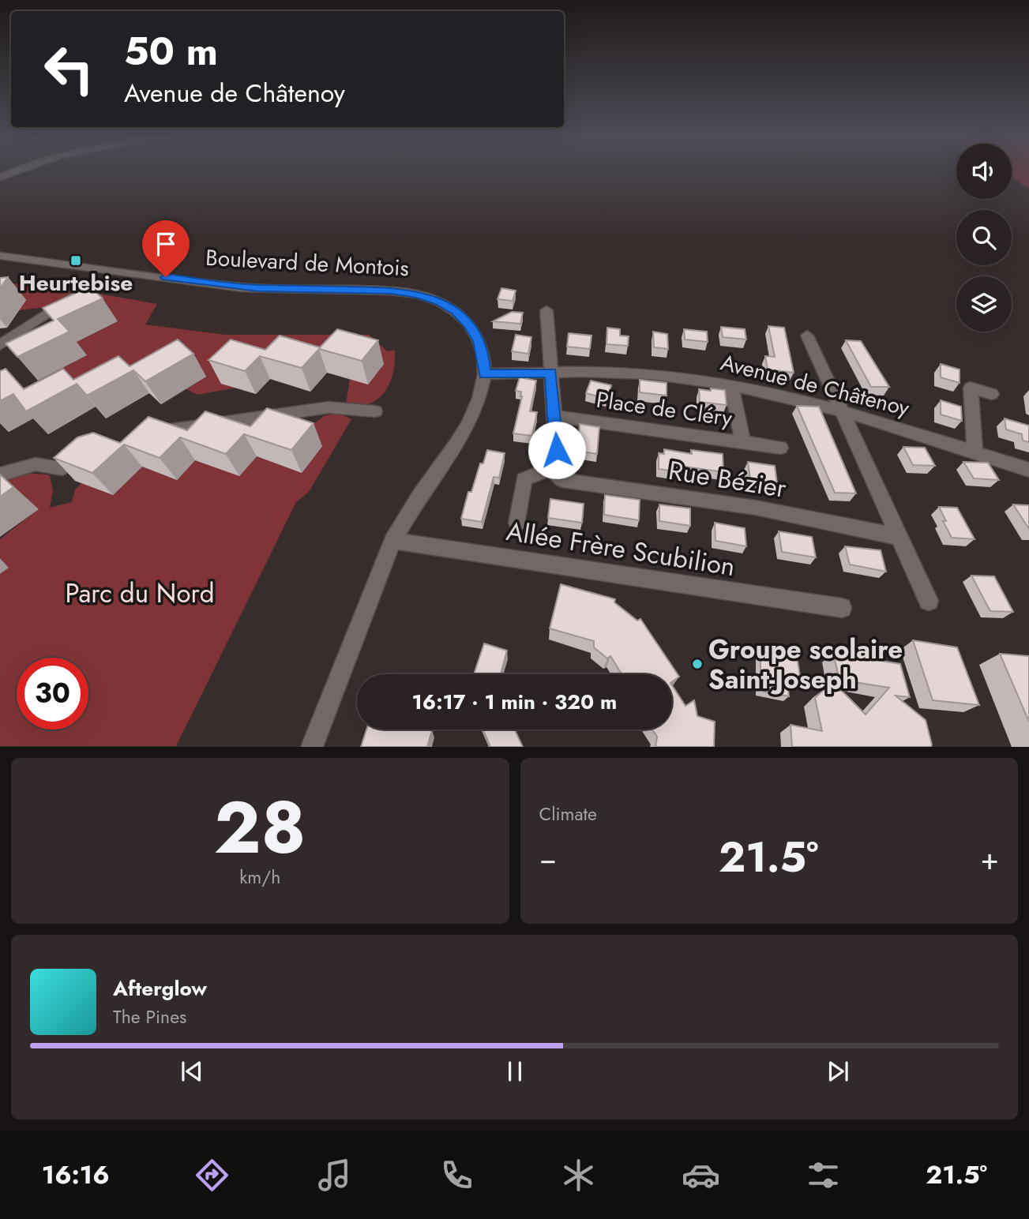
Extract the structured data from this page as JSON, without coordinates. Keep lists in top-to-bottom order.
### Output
{
  "streets": {
    "street": [
      "Boulevard de Montois",
      "Avenue de Châtenoy",
      "Place de Cléry",
      "Rue Bézier",
      "Allée Frère Scubilion"
    ]
  },
  "crossings": [
    ["Boulevard de Montois", "Avenue de Châtenoy"],
    ["Boulevard de Montois", "Allée Frère Scubilion"],
    ["Avenue de Châtenoy", "Place de Cléry"]
  ],
  "parks": ["Parc du Nord"],
  "places": {
    "transit": ["Heurtebise"],
    "other": ["Groupe scolaire Saint-Joseph"]
  },
  "page": {
    "turn": ["50 m", "Avenue de Châtenoy"],
    "limit": "30",
    "trip": "16:17 · 1 min · 320 m",
    "tile": [
      ["28", "km/h"],
      "Climate"
    ],
    "heat": ["−", "21.5°", "+"],
    "song": ["Afterglow", "The Pines"],
    "tabs": ["16:16", "21.5°"]
  }
}
